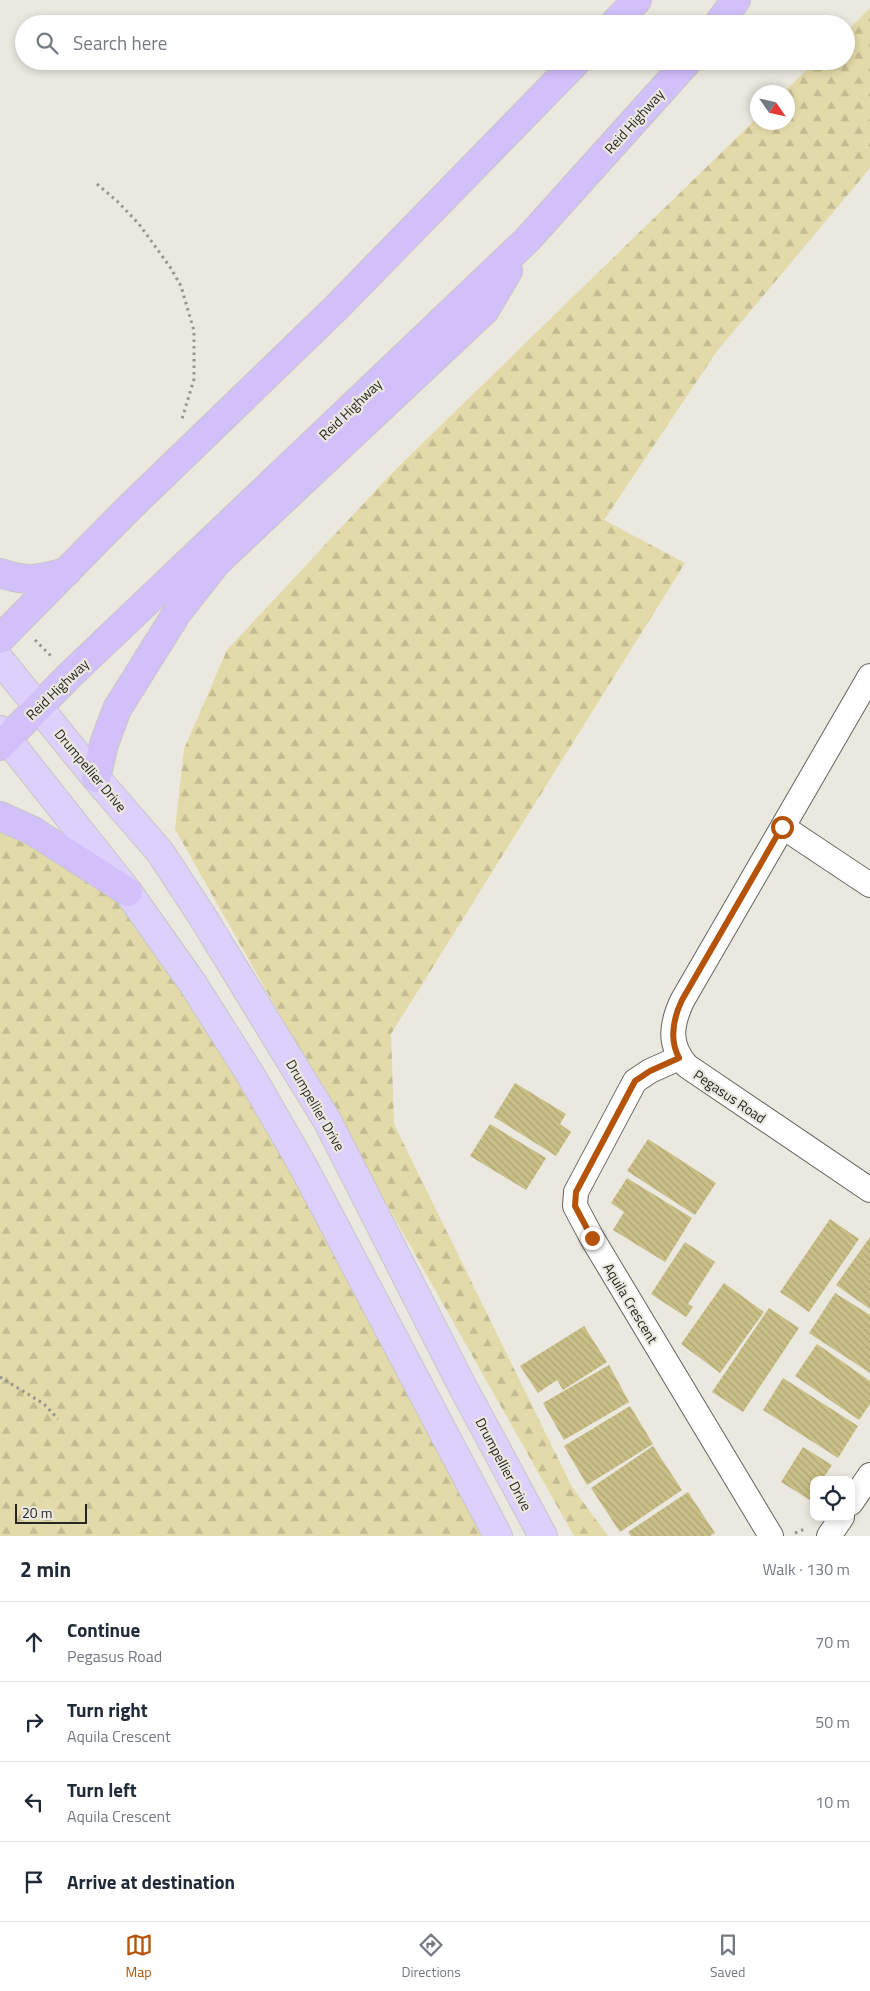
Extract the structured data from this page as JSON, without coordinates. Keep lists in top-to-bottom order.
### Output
{
  "streets": {
    "highway": ["Reid Highway"],
    "main road": ["Drumpellier Drive"],
    "street": ["Pegasus Road", "Aquila Crescent"]
  },
  "crossings": [
    ["Reid Highway", "Drumpellier Drive"],
    ["Pegasus Road", "Aquila Crescent"]
  ],
  "scale_bar": "20 m",
  "north": "bottom right",
  "page": {
    "search": "Search here",
    "scale": "20 m",
    "heading": ["2 min", "Walk · 130 m"],
    "list": [
      ["Continue", "Pegasus Road", "70 m"],
      ["Turn right", "Aquila Crescent", "50 m"],
      ["Turn left", "Aquila Crescent", "10 m"],
      "Arrive at destination"
    ],
    "nav": ["Map", "Directions", "Saved"]
  }
}
